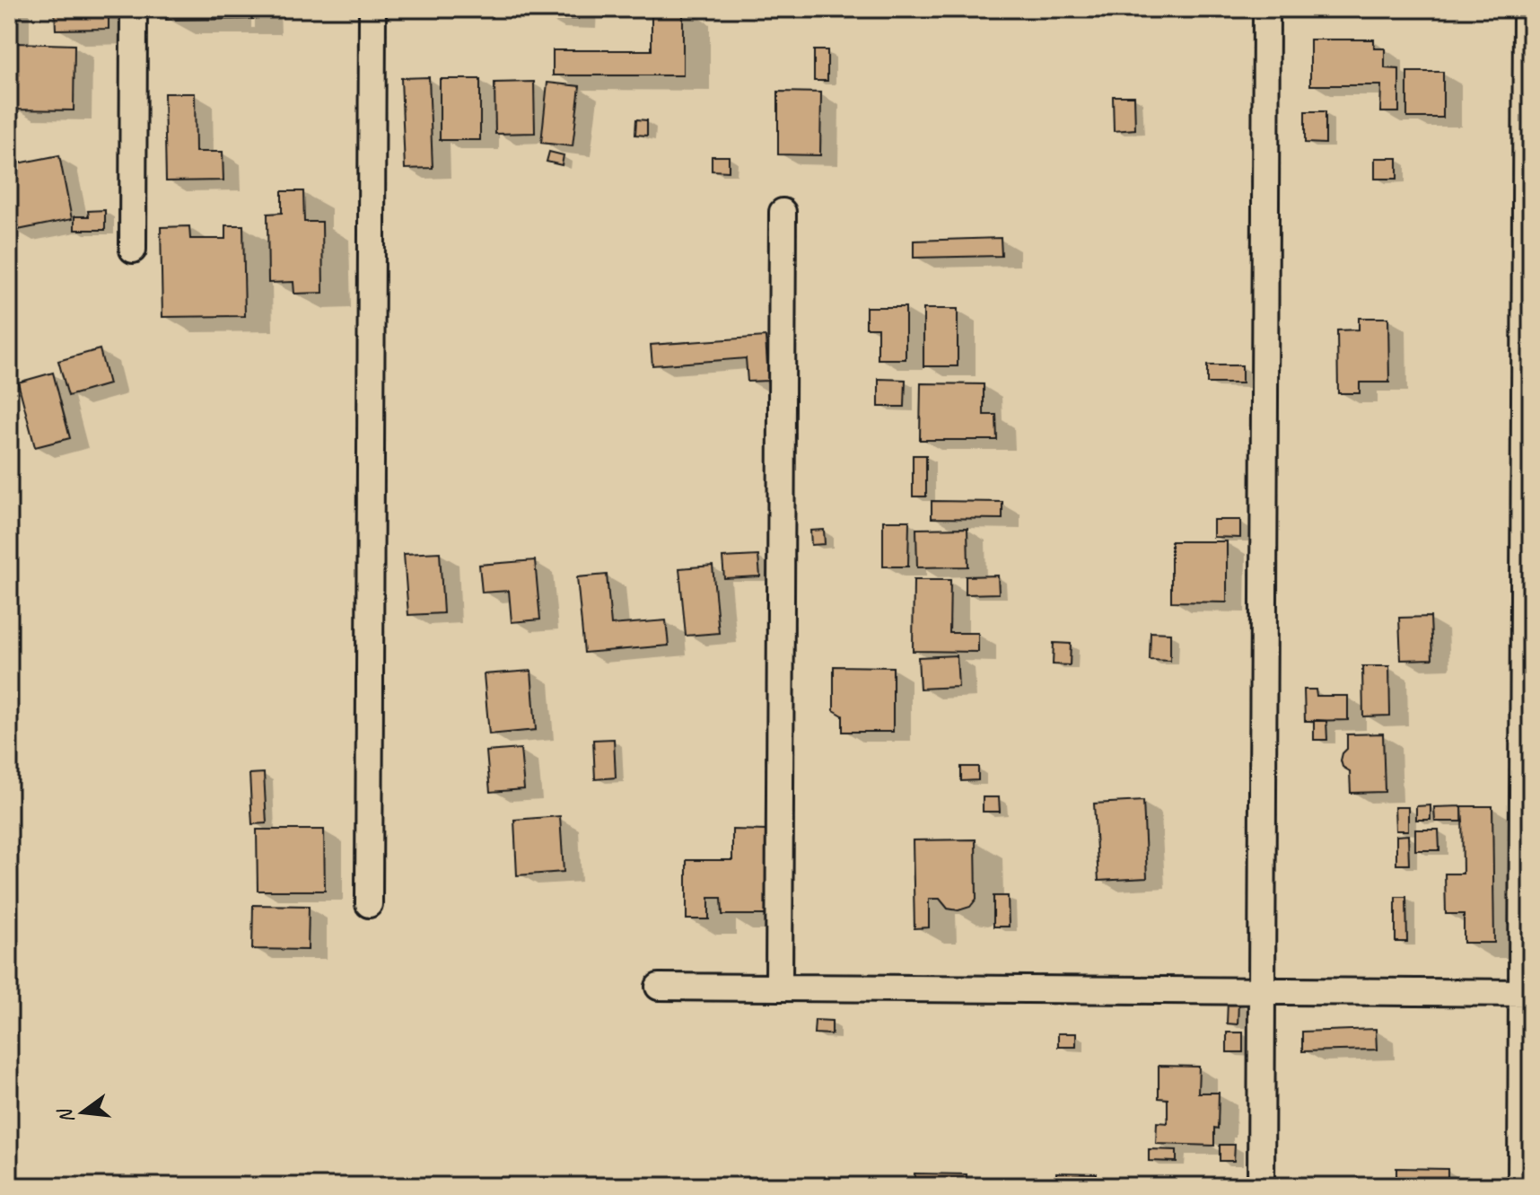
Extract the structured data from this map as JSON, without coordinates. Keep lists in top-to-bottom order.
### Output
{
  "north": "left"
}
